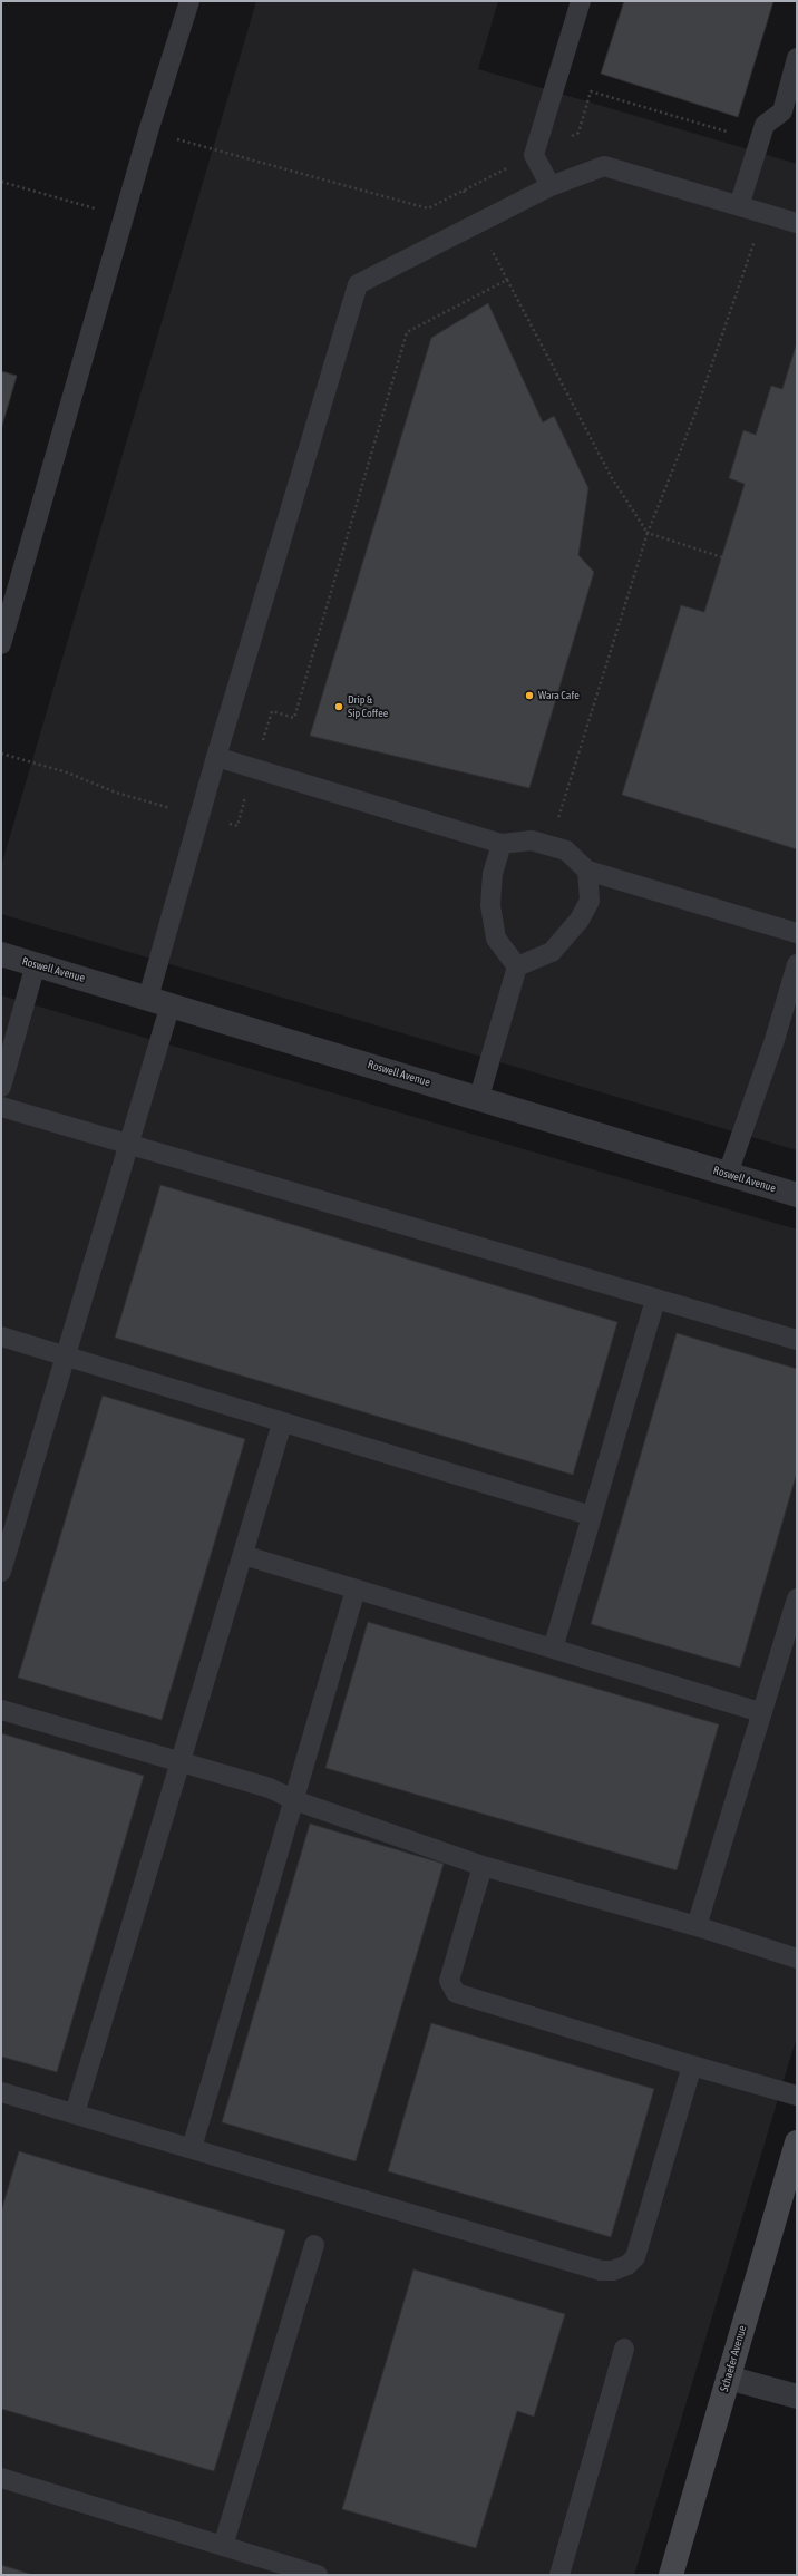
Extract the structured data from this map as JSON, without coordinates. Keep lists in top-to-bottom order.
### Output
{
  "streets": {
    "main road": ["Schaefer Avenue"],
    "street": ["Roswell Avenue"]
  },
  "places": ["Wara Cafe", "Drip & Sip Coffee"]
}
